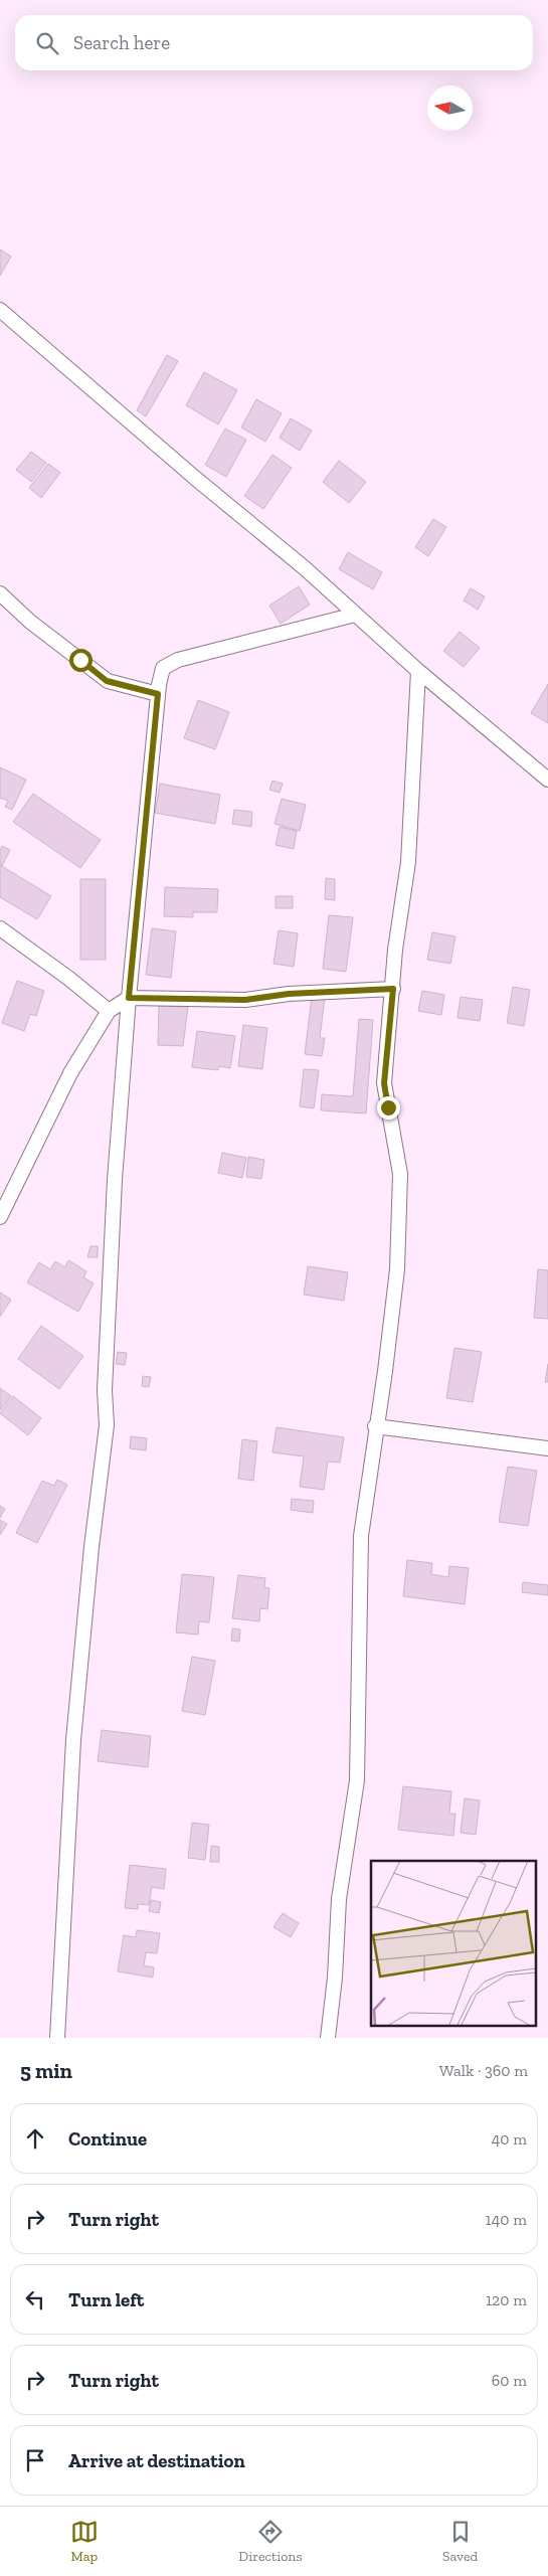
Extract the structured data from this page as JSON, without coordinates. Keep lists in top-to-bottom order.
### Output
{
  "north": "left",
  "page": {
    "search": "Search here",
    "heading": ["5 min", "Walk · 360 m"],
    "list": [
      ["Continue", "40 m"],
      ["Turn right", "140 m"],
      ["Turn left", "120 m"],
      ["Turn right", "60 m"],
      "Arrive at destination"
    ],
    "nav": ["Map", "Directions", "Saved"]
  }
}
